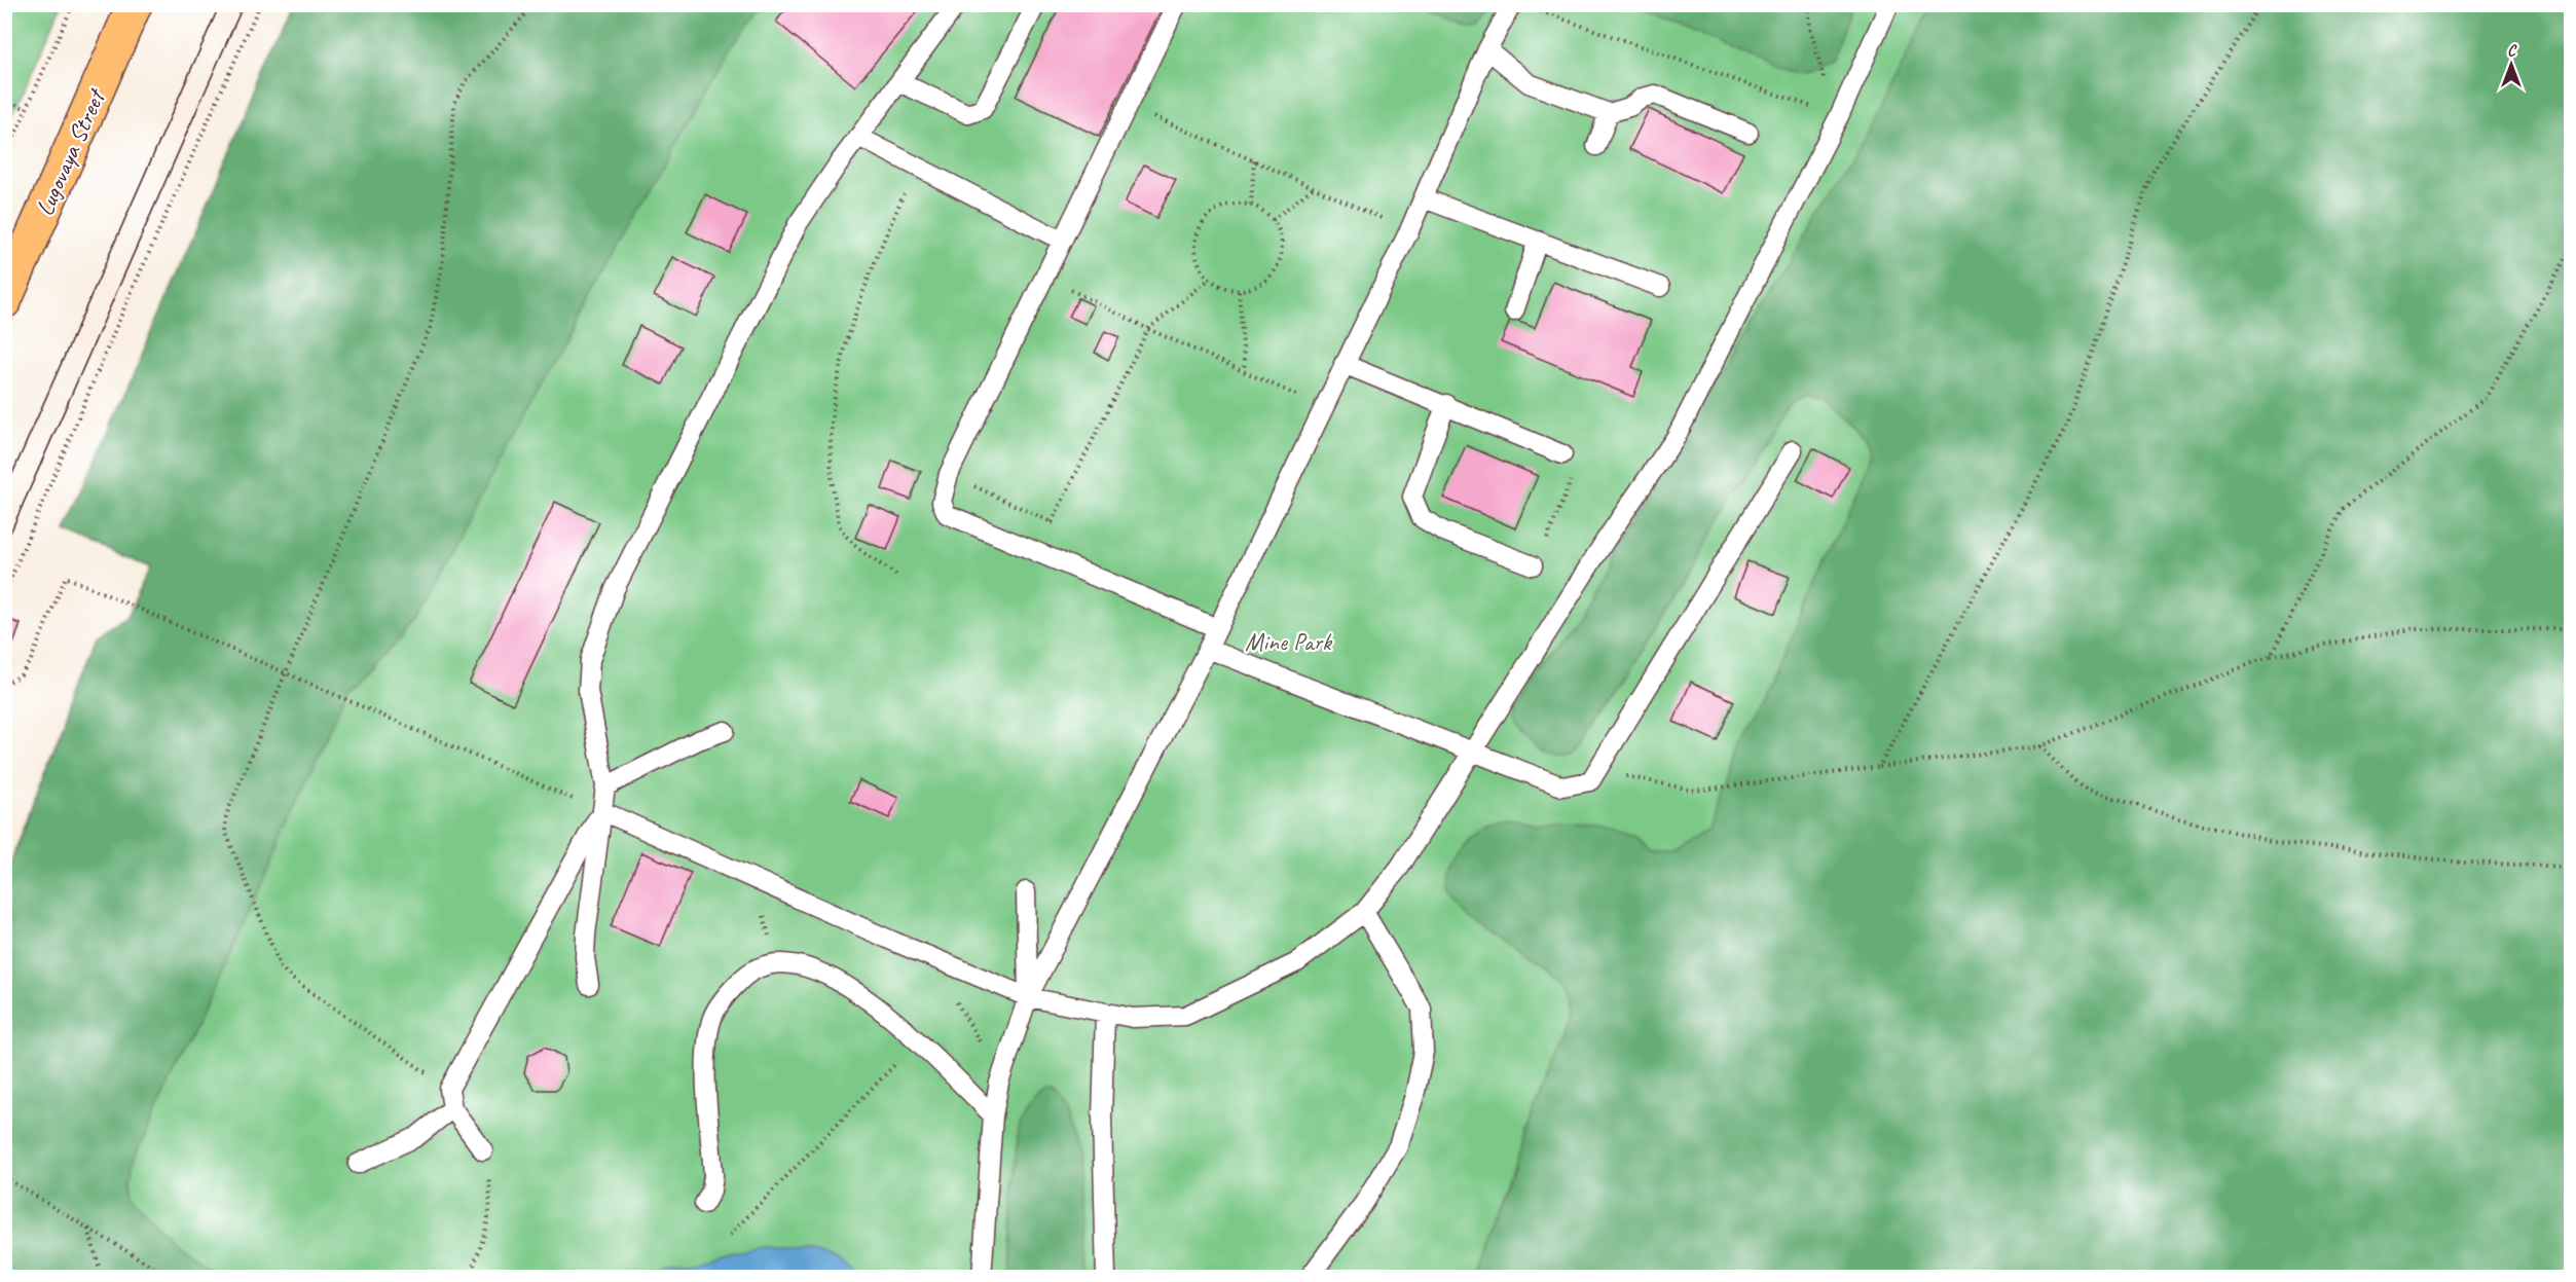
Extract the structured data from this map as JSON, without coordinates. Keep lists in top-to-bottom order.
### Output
{
  "streets": {
    "main road": ["Lugovaya Street"]
  },
  "parks": ["Mine Park"],
  "north": "top"
}
